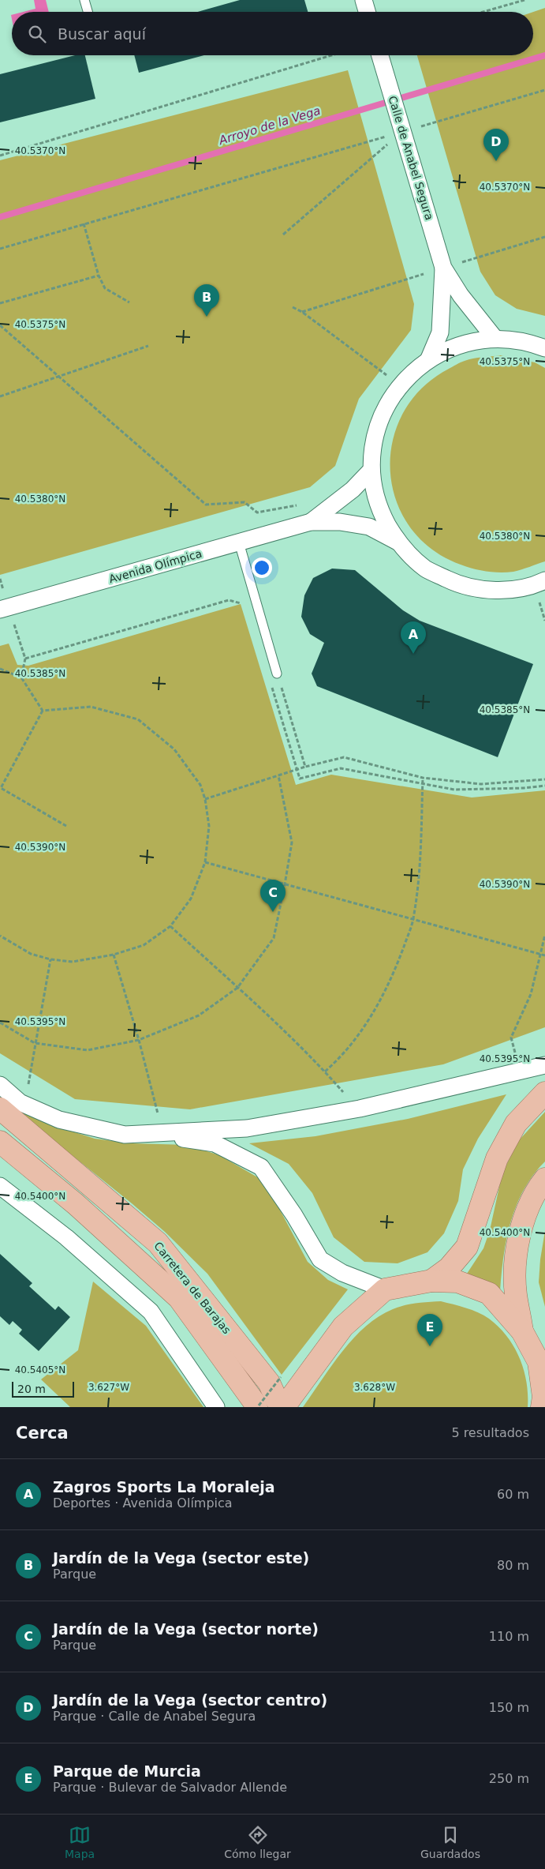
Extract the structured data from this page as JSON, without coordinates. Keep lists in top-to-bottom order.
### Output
{
  "streets": {
    "main road": ["Carretera de Barajas"],
    "street": ["Calle de Anabel Segura", "Avenida Olímpica"]
  },
  "water": ["Arroyo de la Vega"],
  "scale_bar": "20 m",
  "page": {
    "search": "Buscar aquí",
    "pins": [
      "D",
      "B",
      "A",
      "C",
      "E"
    ],
    "scale": "20 m",
    "heading": ["Cerca", "5 resultados"],
    "list": [
      {
        "mark": "A",
        "name": "Zagros Sports La Moraleja",
        "note": "Deportes · Avenida Olímpica",
        "value": "60 m"
      },
      {
        "mark": "B",
        "name": "Jardín de la Vega (sector este)",
        "note": "Parque",
        "value": "80 m"
      },
      {
        "mark": "C",
        "name": "Jardín de la Vega (sector norte)",
        "note": "Parque",
        "value": "110 m"
      },
      {
        "mark": "D",
        "name": "Jardín de la Vega (sector centro)",
        "note": "Parque · Calle de Anabel Segura",
        "value": "150 m"
      },
      {
        "mark": "E",
        "name": "Parque de Murcia",
        "note": "Parque · Bulevar de Salvador Allende",
        "value": "250 m"
      }
    ],
    "nav": ["Mapa", "Cómo llegar", "Guardados"]
  },
  "coordinates": [
    "40.5370°N",
    "40.5375°N",
    "40.5380°N",
    "40.5385°N",
    "40.5390°N",
    "40.5395°N",
    "40.5400°N",
    "40.5405°N",
    "3.627°W",
    "3.628°W"
  ]
}
